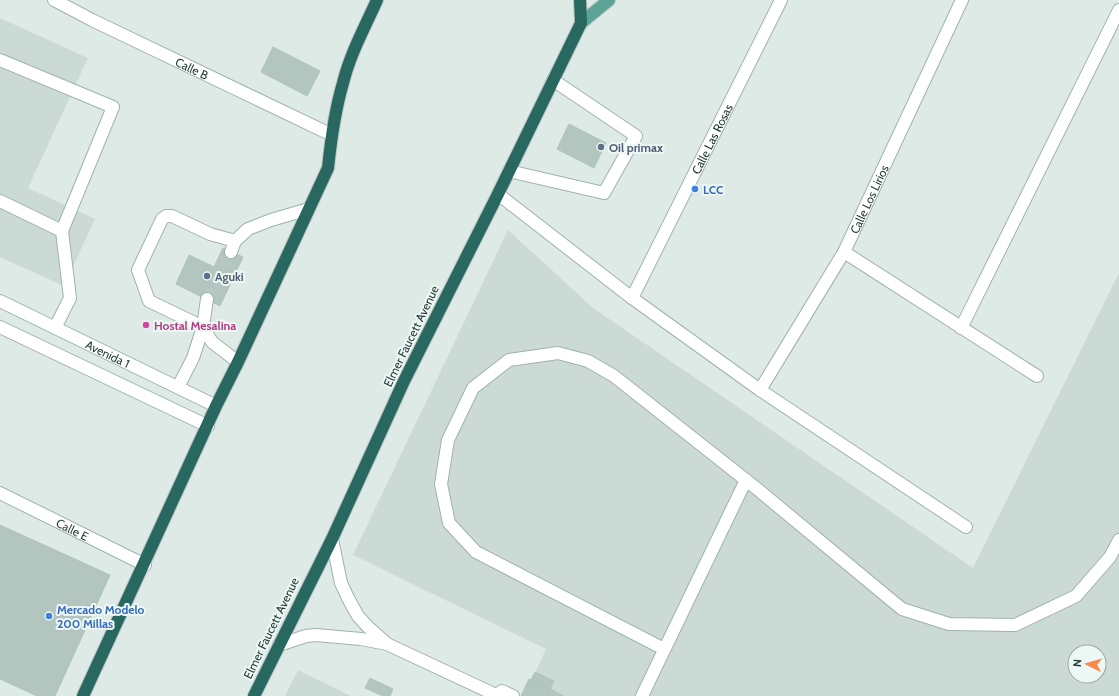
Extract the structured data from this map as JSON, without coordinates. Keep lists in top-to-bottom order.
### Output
{
  "streets": {
    "highway": ["Elmer Faucett Avenue"],
    "street": [
      "Calle B",
      "Calle Las Rosas",
      "Calle Los Lirios",
      "Avenida 1",
      "Calle E"
    ]
  },
  "places": [
    "Oil primax",
    "LCC",
    "Aguki",
    "Hostal Mesalina",
    "Mercado Modelo 200 Millas"
  ],
  "north": "left"
}
